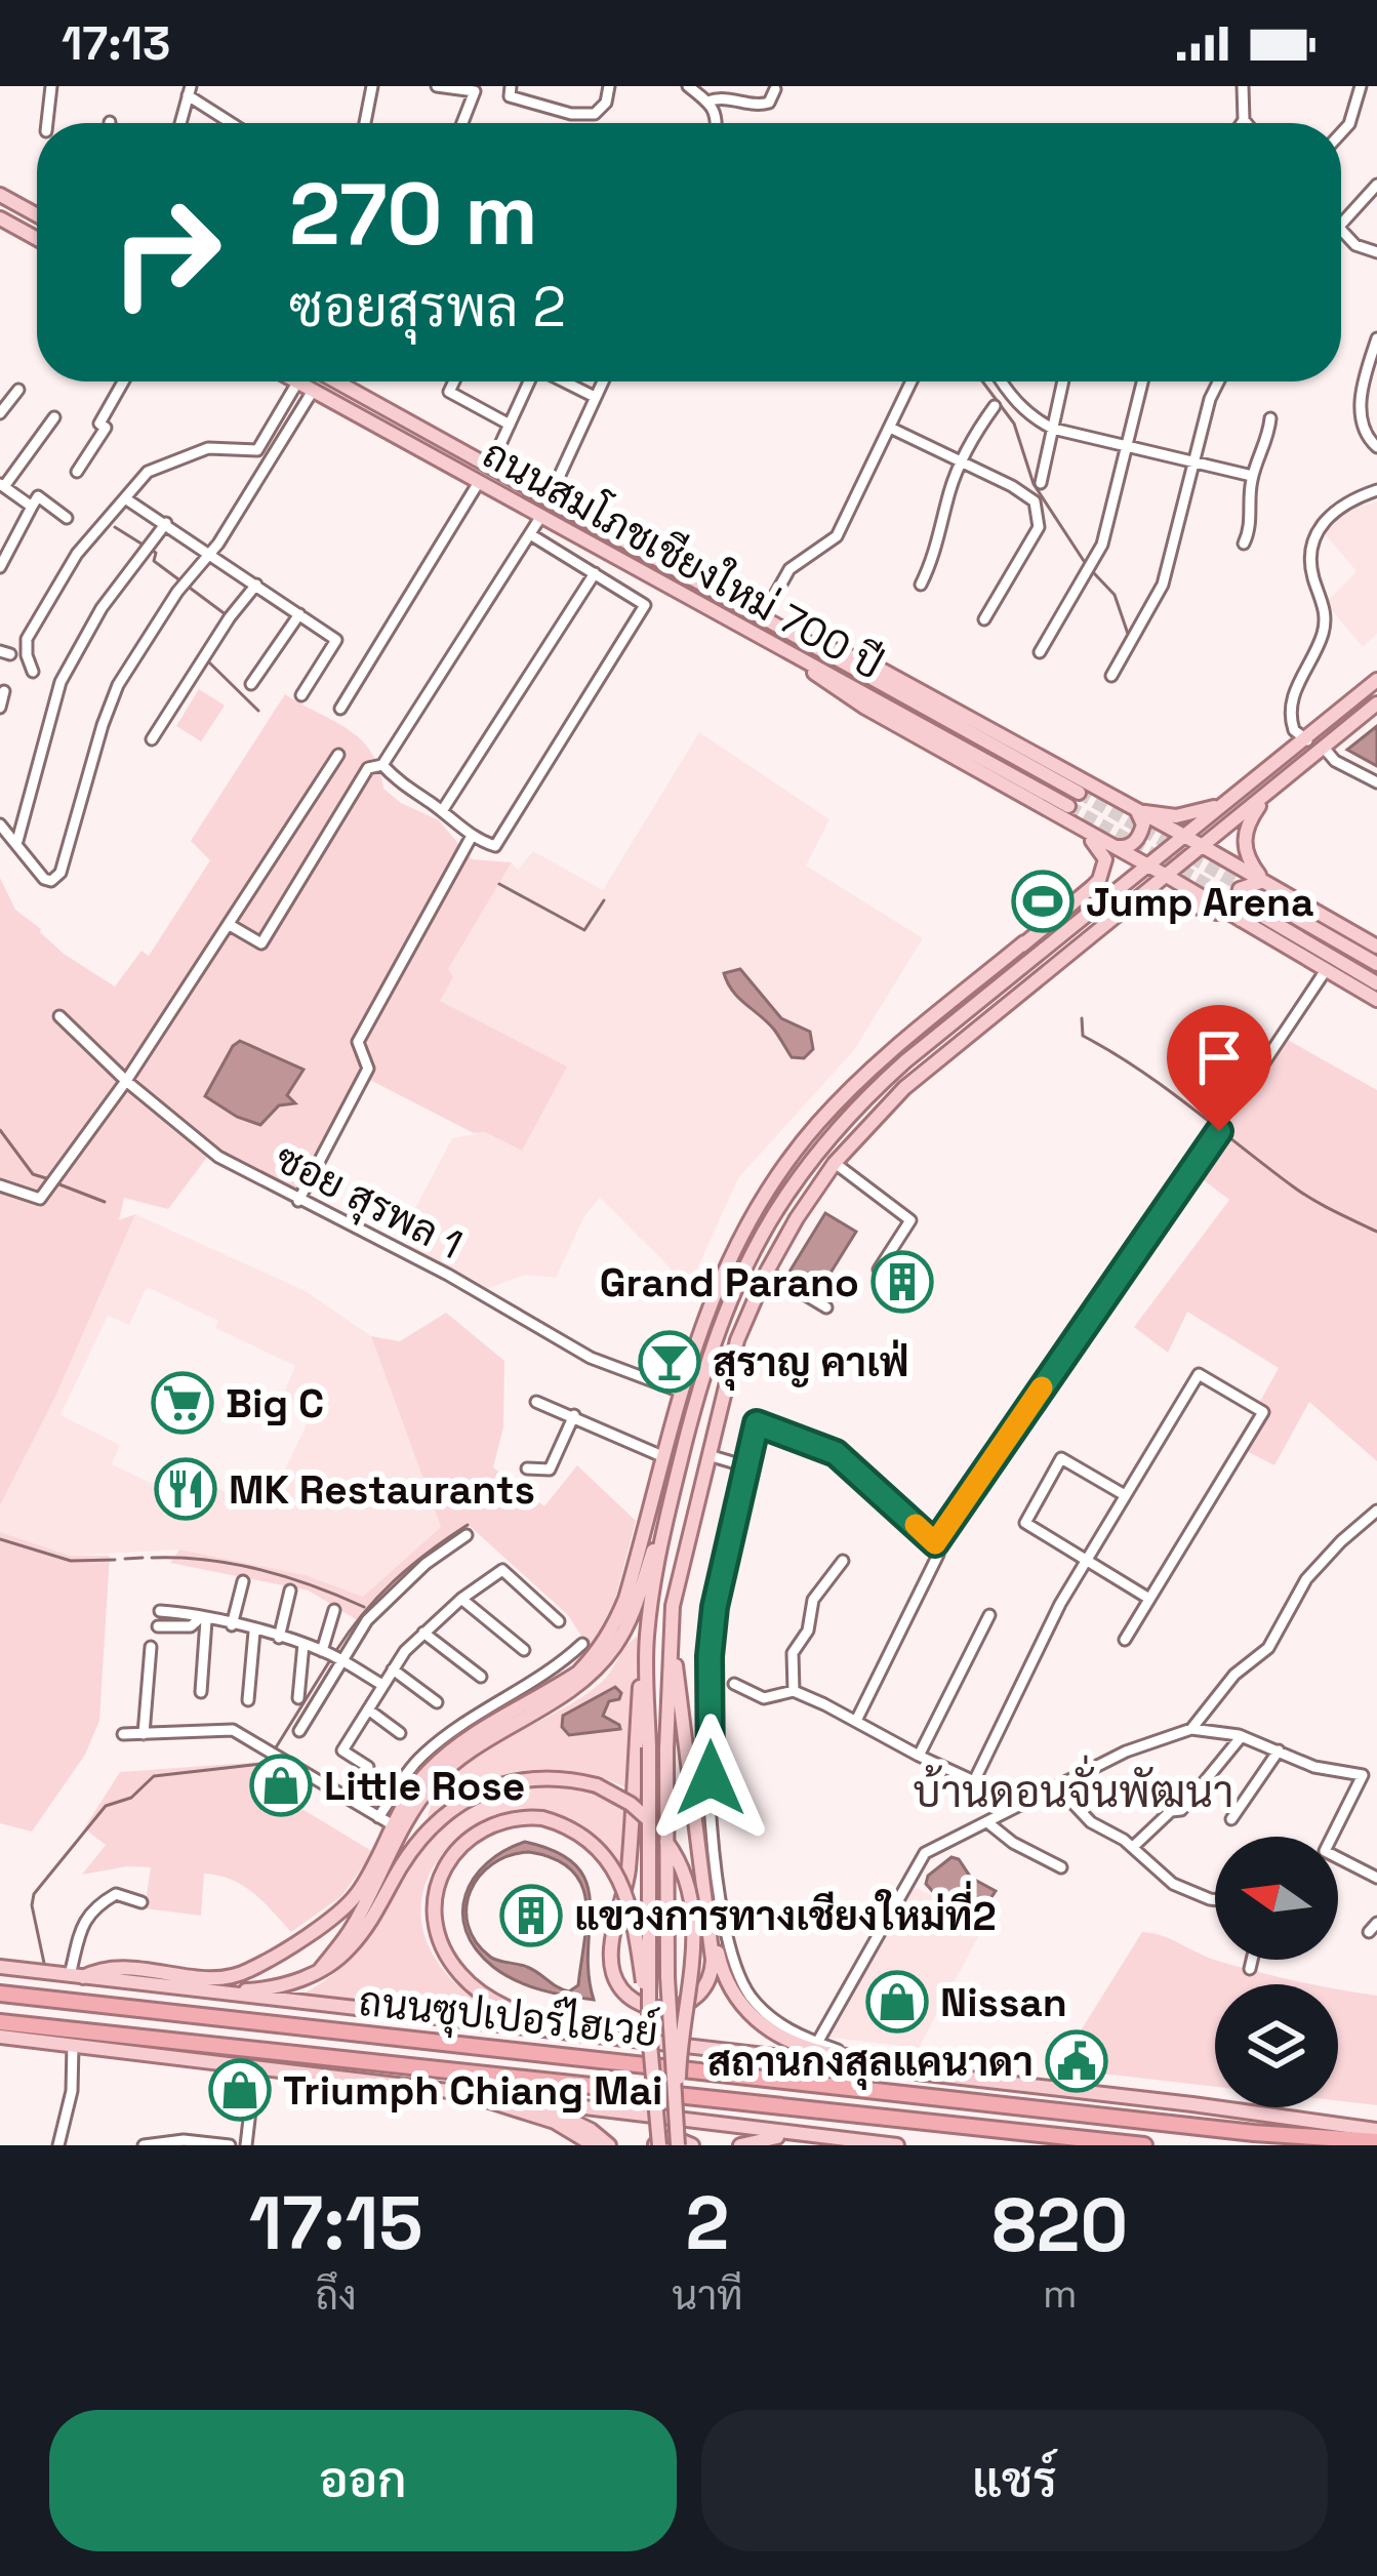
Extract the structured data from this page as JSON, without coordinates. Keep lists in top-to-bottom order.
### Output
{
  "streets": {
    "highway": ["ถนนซุปเปอร์ไฮเวย์"],
    "main road": ["ถนนสมโภชเชียงใหม่ 700 ปี"],
    "street": ["ซอย สุรพล 1"]
  },
  "districts": ["บ้านดอนจั่นพัฒนา"],
  "places": {
    "sports": ["Jump Arena"],
    "building": ["Grand Parano", "แขวงการทางเชียงใหม่ที่2"],
    "bar": ["สุราญ คาเฟ่"],
    "supermarket": ["Big C"],
    "restaurant": ["MK Restaurants"],
    "shop": ["Little Rose", "Nissan", "Triumph Chiang Mai"],
    "public building": ["สถานกงสุลแคนาดา"]
  },
  "north": "left",
  "page": {
    "status": "17:13",
    "turn": ["270 m", "ซอยสุรพล 2"],
    "eta": [
      "17:15",
      "ถึง",
      "2",
      "นาที",
      "820",
      "m"
    ],
    "buttons": ["ออก", "แชร์"]
  }
}
